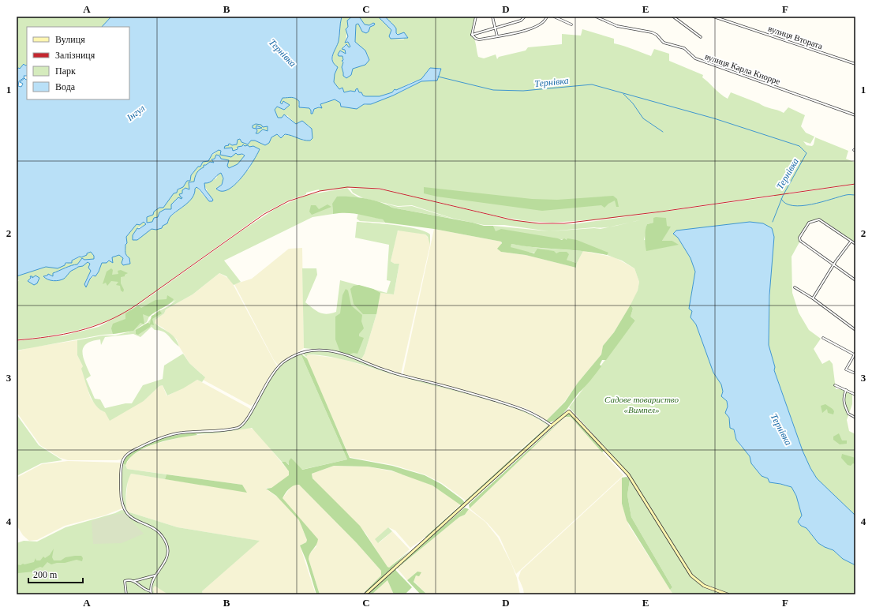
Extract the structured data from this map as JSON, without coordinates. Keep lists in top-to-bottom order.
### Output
{
  "streets": {
    "street": ["вулиця Втората", "вулиця Карла Кнорре"]
  },
  "water": ["Тернівка", "Інгул"],
  "parks": ["Садове товариство «Вимпел»"],
  "legend": [
    "Вулиця",
    "Залізниця",
    "Парк",
    "Вода"
  ],
  "scale_bar": "200 m",
  "grid": {
    "columns": [
      "A",
      "B",
      "C",
      "D",
      "E",
      "F"
    ],
    "rows": [
      "1",
      "2",
      "3",
      "4"
    ]
  }
}
